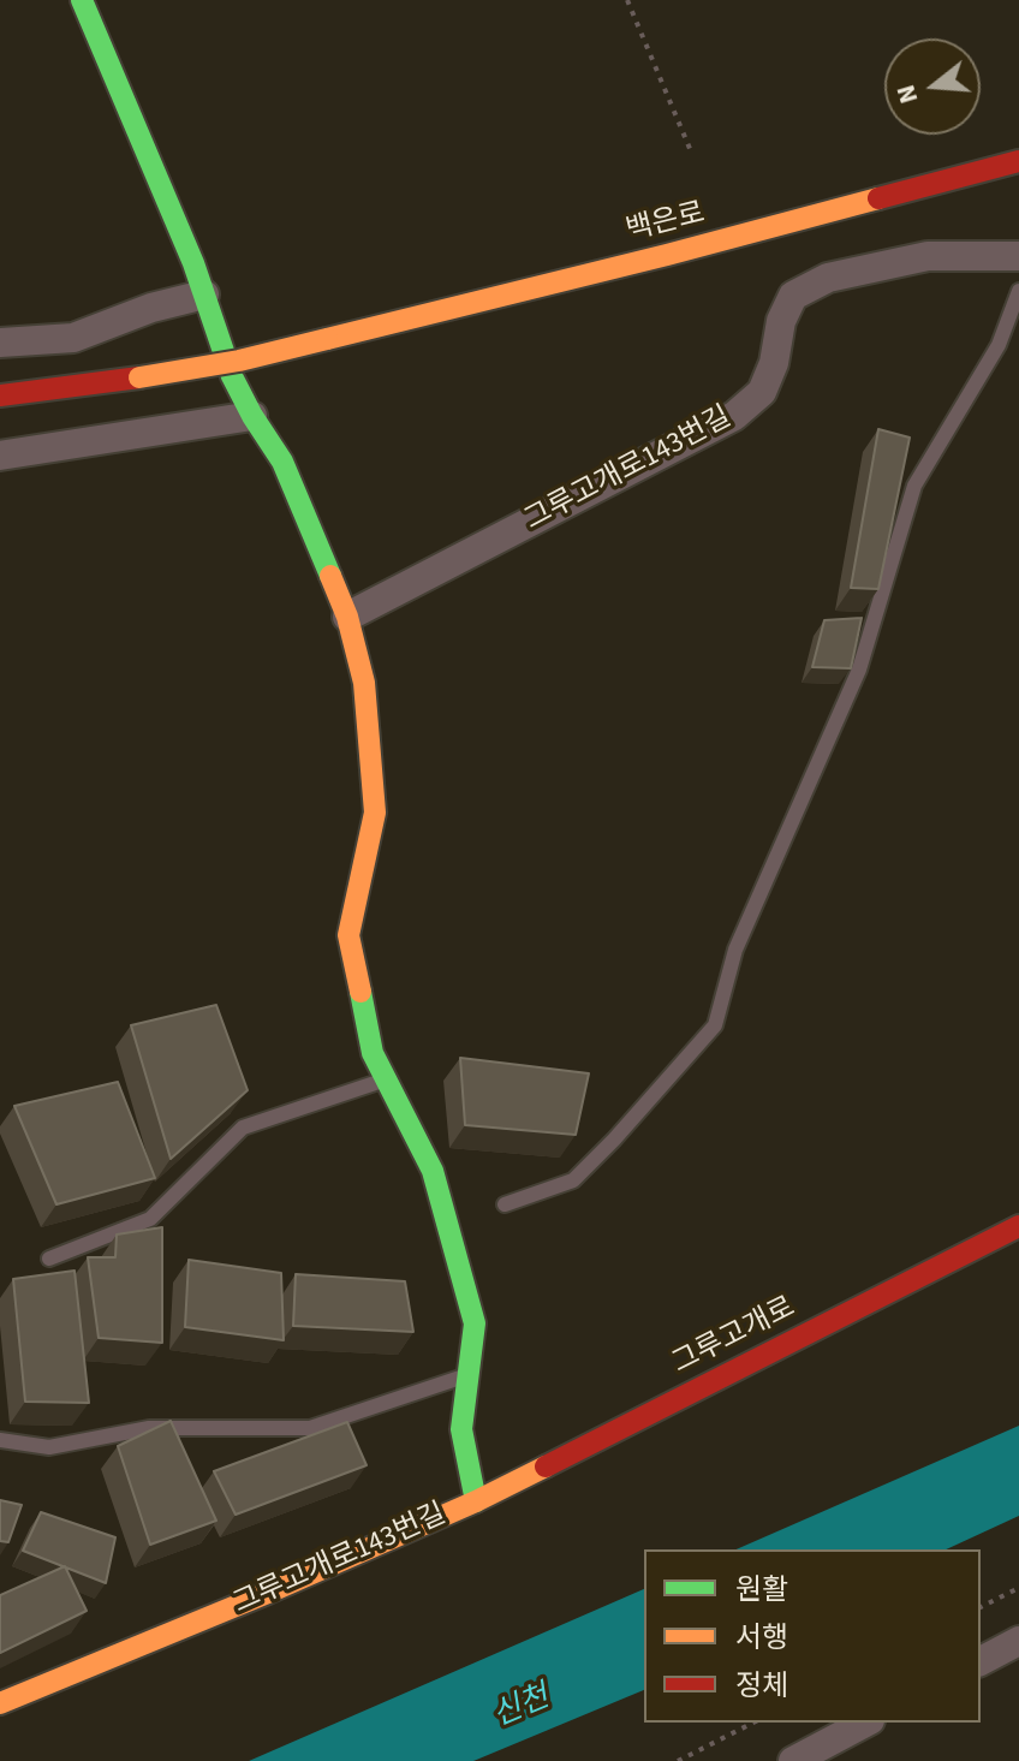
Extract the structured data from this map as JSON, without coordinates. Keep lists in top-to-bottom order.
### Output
{
  "streets": {
    "street": ["백은로", "그루고개로143번길", "그루고개로"]
  },
  "crossings": [
    ["그루고개로143번길", "그루고개로"]
  ],
  "water": ["신천"],
  "legend": ["원활", "서행", "정체"],
  "north": "left"
}
